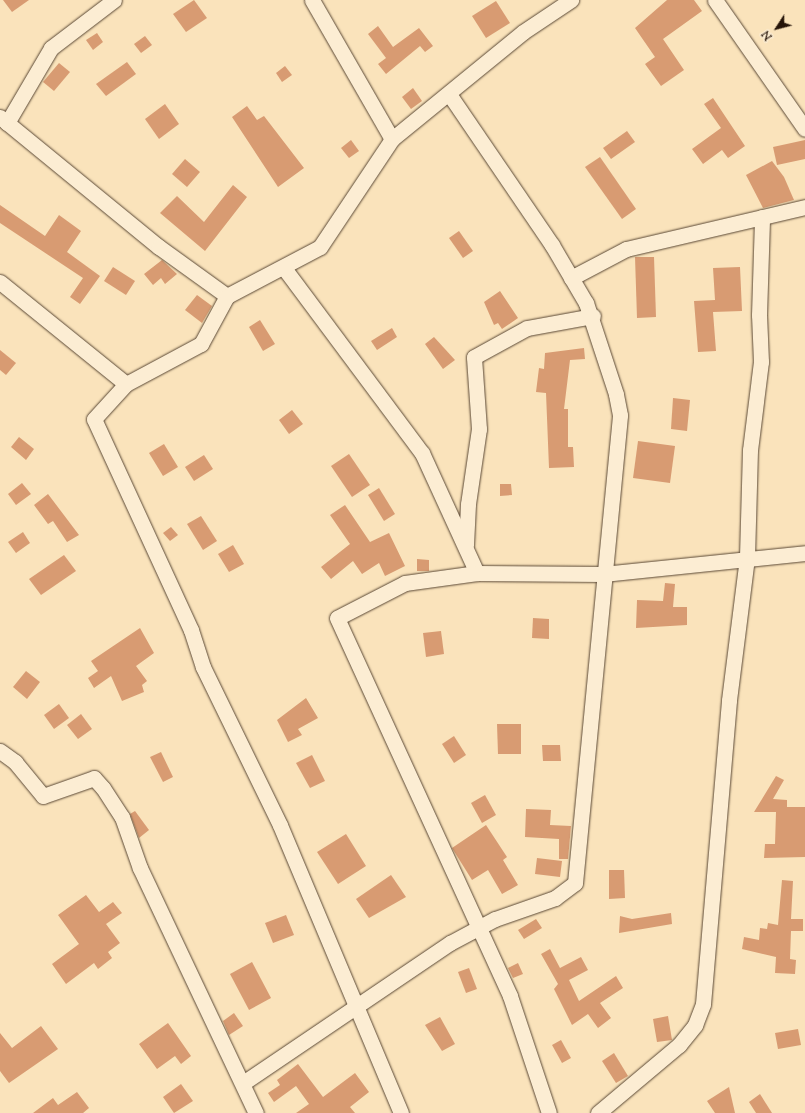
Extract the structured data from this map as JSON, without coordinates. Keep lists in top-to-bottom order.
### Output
{
  "north": "bottom left"
}
